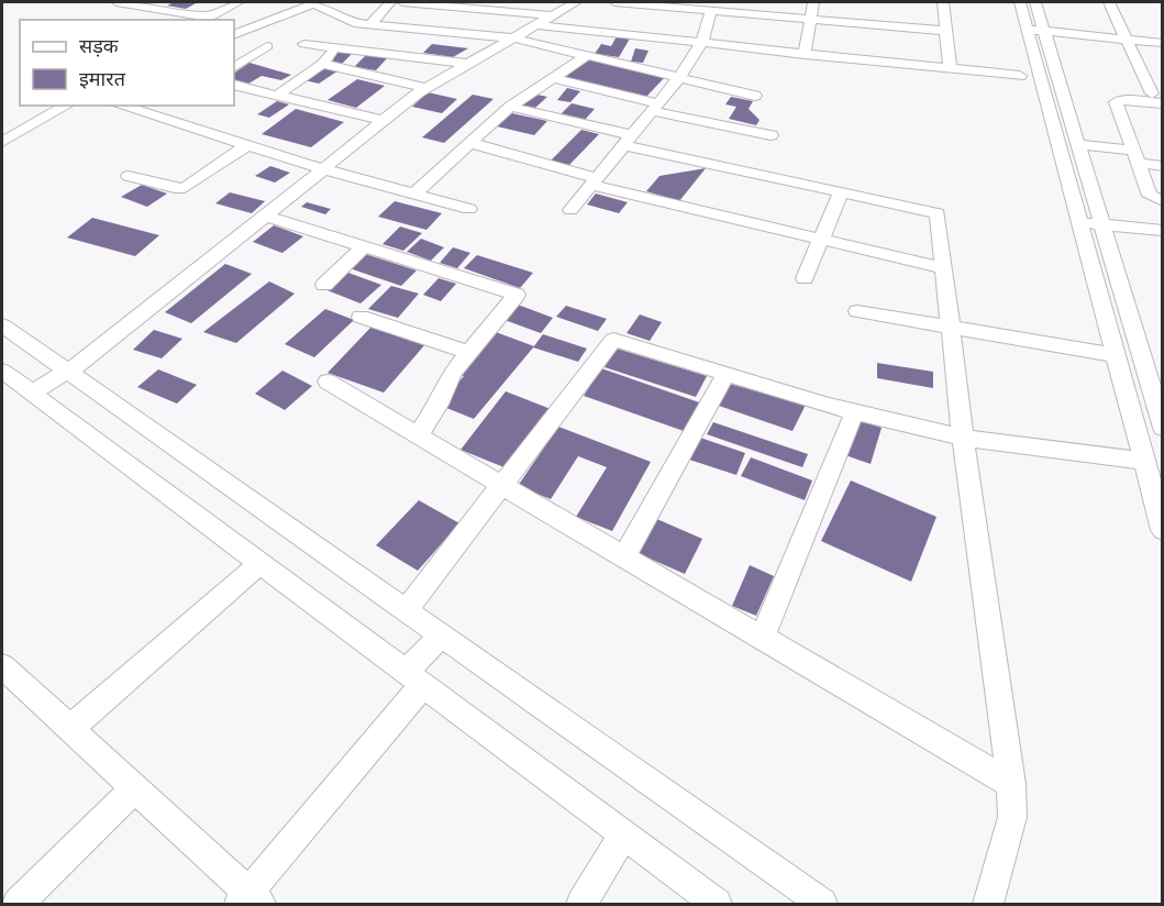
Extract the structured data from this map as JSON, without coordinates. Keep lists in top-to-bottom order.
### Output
{
  "legend": ["सड़क", "इमारत"]
}
